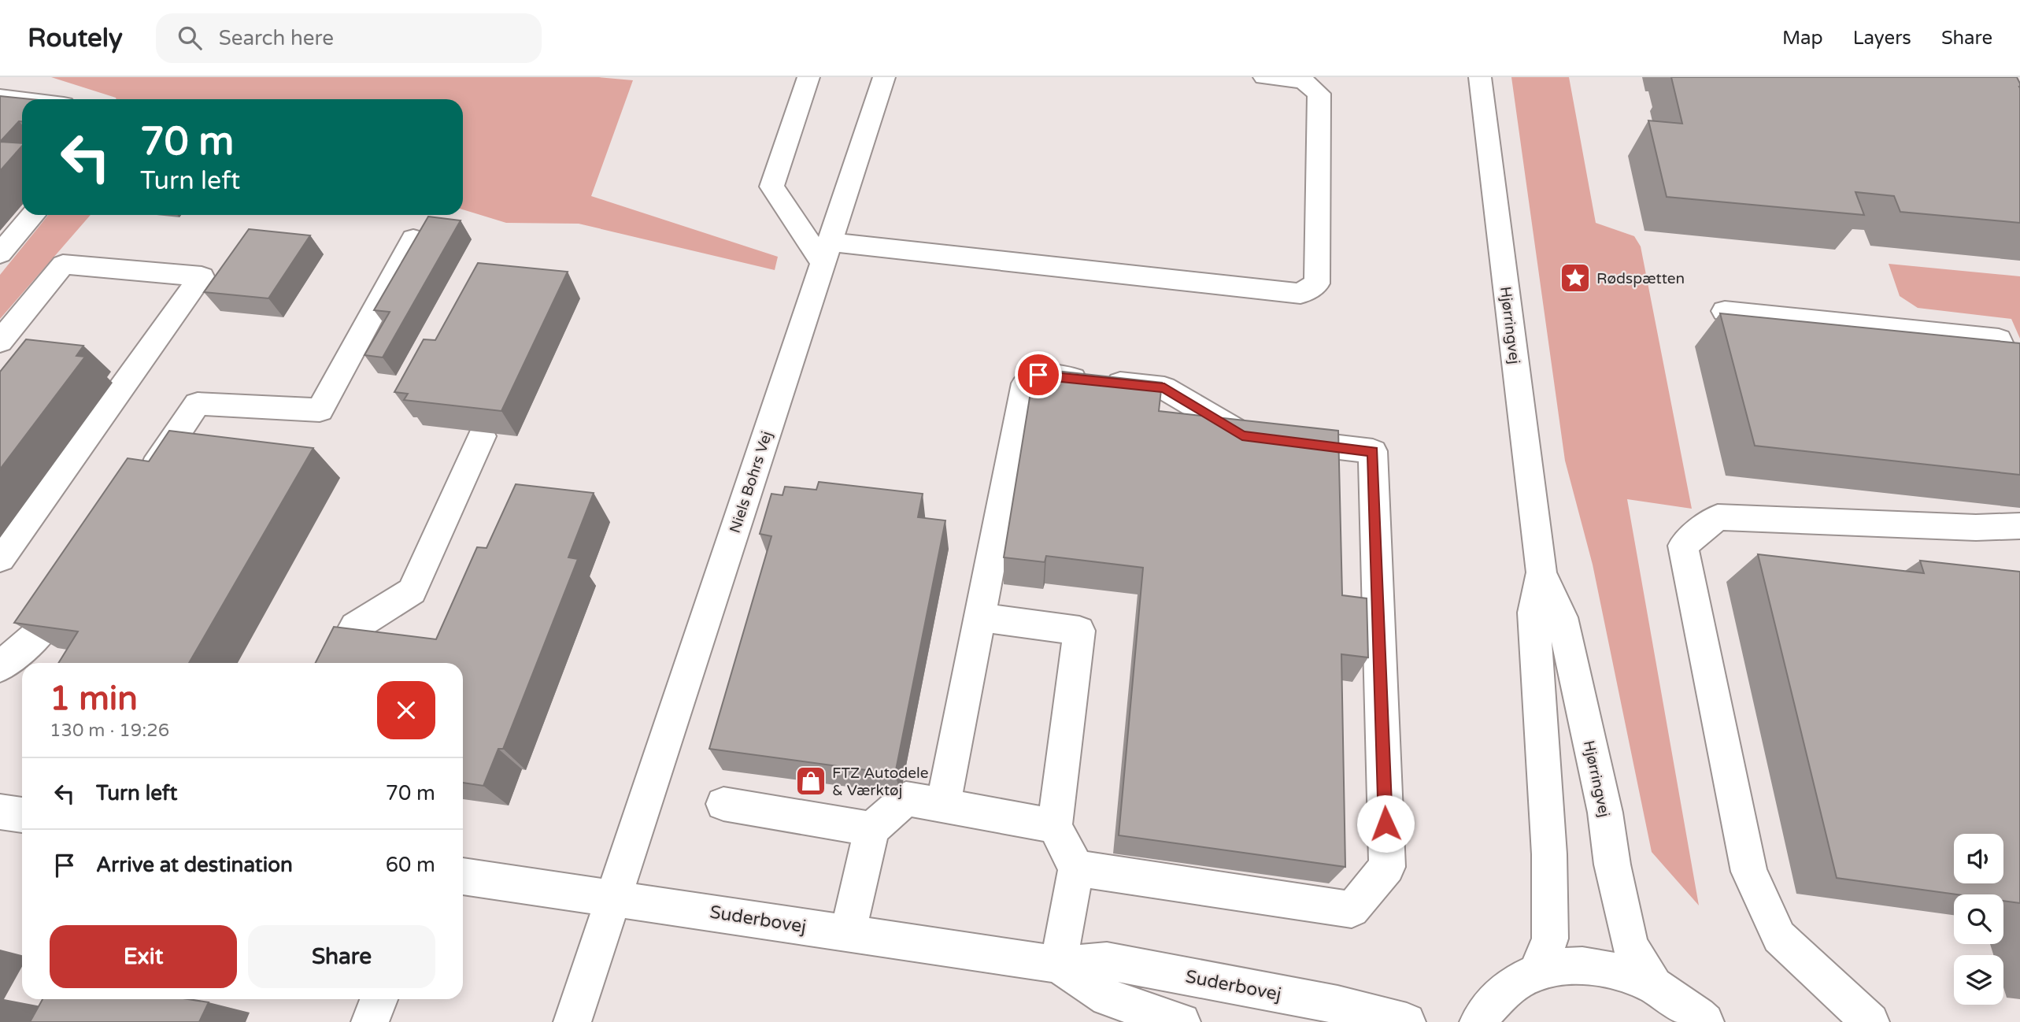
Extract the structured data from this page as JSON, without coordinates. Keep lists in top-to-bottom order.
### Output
{
  "streets": {
    "street": ["Hjørringvej", "Niels Bohrs Vej", "Suderbovej"]
  },
  "crossings": [
    ["Niels Bohrs Vej", "Suderbovej"]
  ],
  "places": {
    "place": ["Rødspætten"],
    "shop": ["FTZ Autodele & Værktøj"]
  },
  "page": {
    "header": "Routely",
    "search": "Search here",
    "nav": ["Map", "Layers", "Share"],
    "turn": ["70 m", "Turn left"],
    "heading": ["1 min", "130 m · 19:26"],
    "list": [
      {
        "name": "Turn left",
        "value": "70 m"
      },
      {
        "name": "Arrive at destination",
        "value": "60 m"
      }
    ],
    "buttons": ["Exit", "Share"]
  }
}
